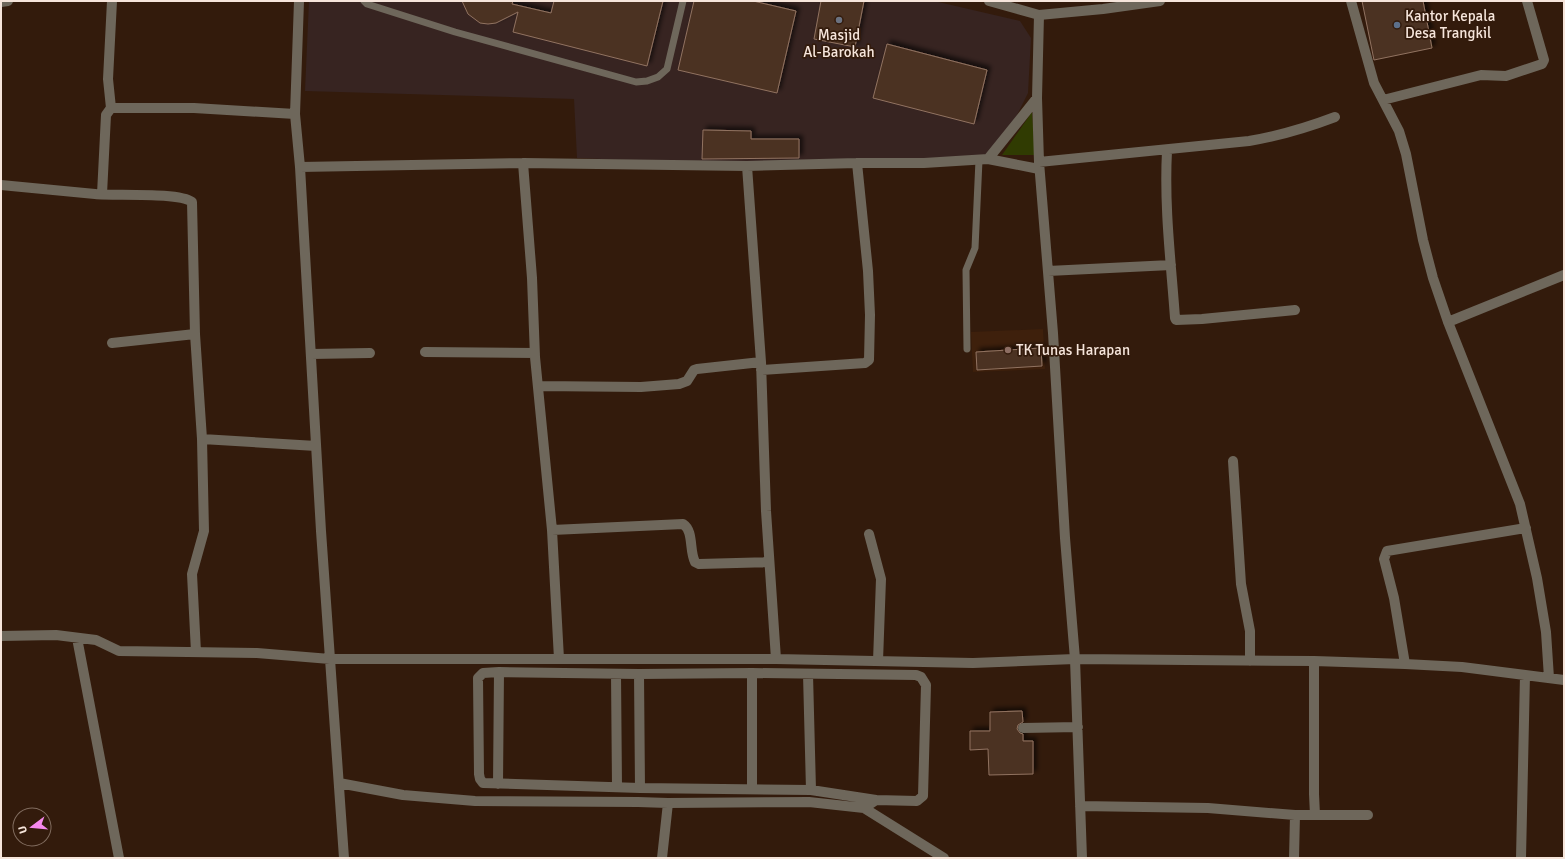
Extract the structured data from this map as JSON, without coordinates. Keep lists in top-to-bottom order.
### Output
{
  "places": ["Masjid Al-Barokah", "Kantor Kepala Desa Trangkil", "TK Tunas Harapan"],
  "north": "left"
}
